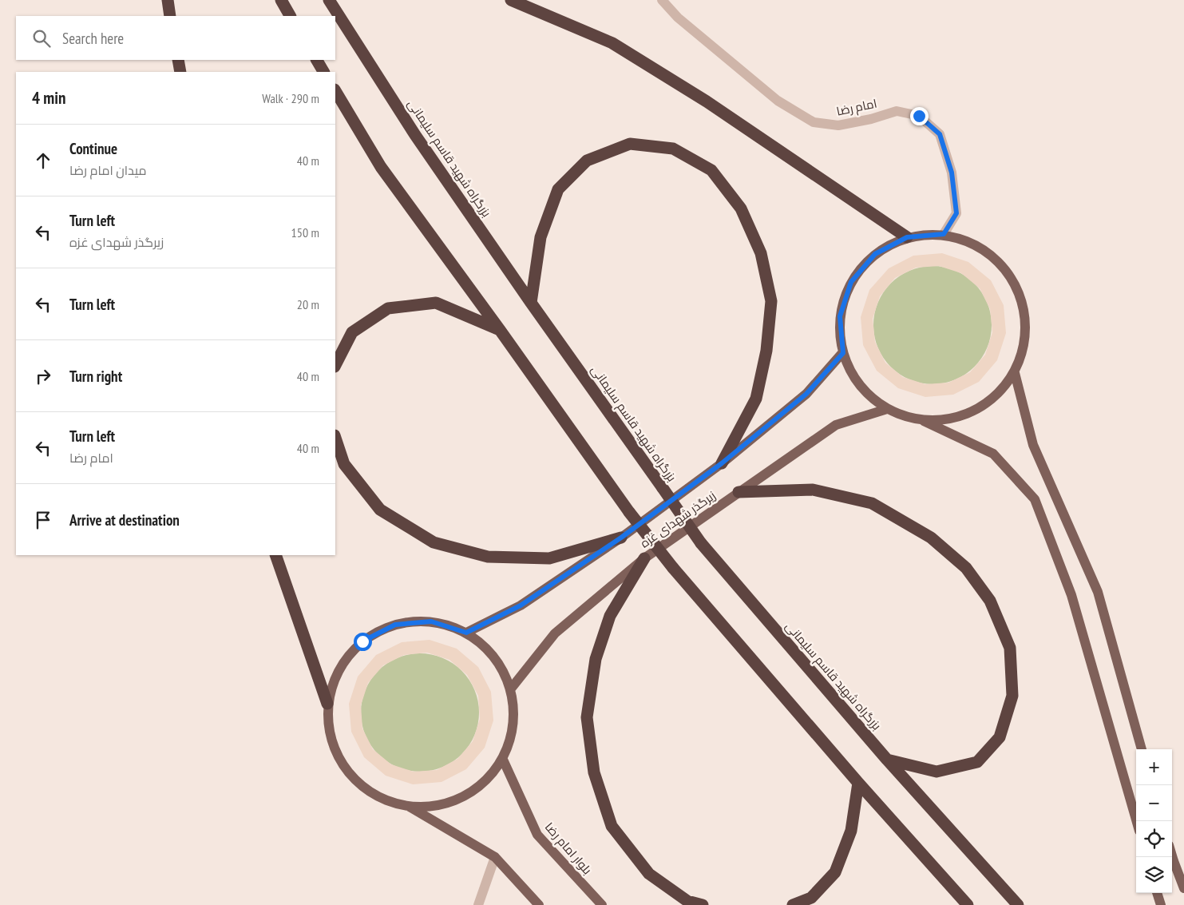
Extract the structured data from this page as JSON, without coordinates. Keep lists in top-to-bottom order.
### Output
{
  "streets": {
    "highway": ["بزرگراه شهید قاسم سلیمانی"],
    "main road": ["زیرگذر شهدای غزه", "بلوار امام رضا"],
    "street": ["امام رضا"]
  },
  "page": {
    "search": "Search here",
    "heading": ["4 min", "Walk · 290 m"],
    "list": [
      ["Continue", "میدان امام رضا", "40 m"],
      ["Turn left", "زیرگذر شهدای غزه", "150 m"],
      ["Turn left", "20 m"],
      ["Turn right", "40 m"],
      ["Turn left", "امام رضا", "40 m"],
      "Arrive at destination"
    ],
    "map_buttons": ["+", "−"]
  }
}
